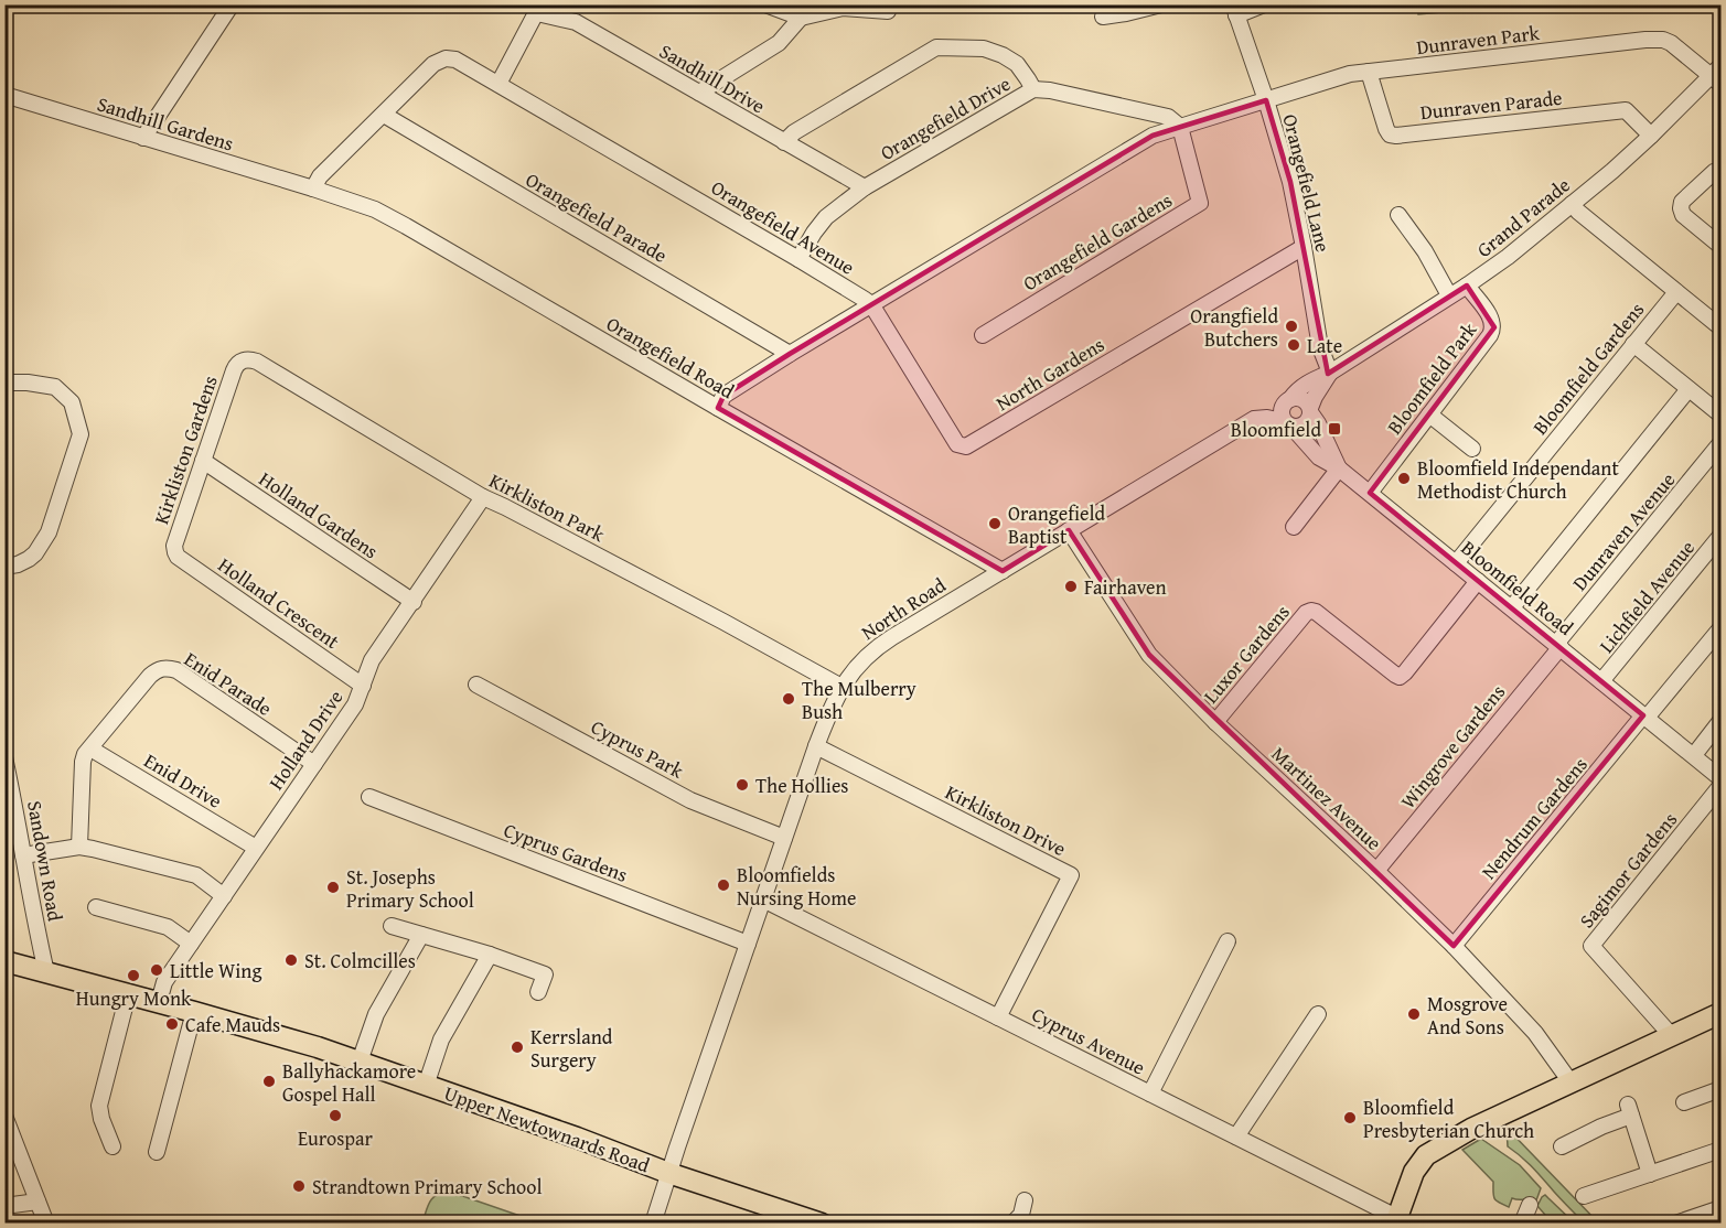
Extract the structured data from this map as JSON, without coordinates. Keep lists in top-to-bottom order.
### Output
{
  "streets": {
    "main road": ["Upper Newtownards Road"],
    "street": [
      "Dunraven Park",
      "Sandhill Drive",
      "Dunraven Parade",
      "Orangefield Drive",
      "Sandhill Gardens",
      "Orangefield Lane",
      "Orangefield Parade",
      "Grand Parade",
      "Orangefield Avenue",
      "Orangefield Gardens",
      "Orangefield Road",
      "Bloomfield Gardens",
      "North Gardens",
      "Bloomfield Park",
      "Kirkliston Gardens",
      "Kirkliston Park",
      "Holland Gardens",
      "Dunraven Avenue",
      "Bloomfield Road",
      "Lichfield Avenue",
      "Holland Crescent",
      "North Road",
      "Luxor Gardens",
      "Enid Parade",
      "Holland Drive",
      "Wingrove Gardens",
      "Cyprus Park",
      "Enid Drive",
      "Martinez Avenue",
      "Nendrum Gardens",
      "Kirkliston Drive",
      "Cyprus Gardens",
      "Sandown Road",
      "Sagimor Gardens",
      "Cyprus Avenue"
    ]
  },
  "crossings": [
    ["Dunraven Park", "Dunraven Parade"],
    ["Dunraven Park", "Orangefield Lane"],
    ["Dunraven Park", "Grand Parade"],
    ["Sandhill Drive", "Orangefield Drive"],
    ["Sandhill Drive", "Orangefield Avenue"],
    ["Dunraven Parade", "Grand Parade"],
    ["Orangefield Drive", "Orangefield Avenue"],
    ["Orangefield Drive", "Orangefield Gardens"],
    ["Sandhill Gardens", "Orangefield Avenue"],
    ["Sandhill Gardens", "Orangefield Road"],
    ["Orangefield Lane", "Grand Parade"],
    ["Orangefield Lane", "North Gardens"],
    ["Orangefield Parade", "Orangefield Avenue"],
    ["Grand Parade", "Bloomfield Park"],
    ["Grand Parade", "Bloomfield Road"],
    ["Grand Parade", "North Road"],
    ["Orangefield Avenue", "Orangefield Road"],
    ["Orangefield Avenue", "North Gardens"],
    ["Orangefield Road", "North Road"],
    ["Bloomfield Gardens", "Bloomfield Road"],
    ["Bloomfield Park", "Bloomfield Road"],
    ["Kirkliston Gardens", "Kirkliston Park"],
    ["Kirkliston Gardens", "Holland Gardens"],
    ["Kirkliston Gardens", "Holland Crescent"],
    ["Kirkliston Park", "North Road"],
    ["Kirkliston Park", "Holland Drive"],
    ["Holland Gardens", "Holland Drive"],
    ["Dunraven Avenue", "Bloomfield Road"],
    ["Dunraven Avenue", "Wingrove Gardens"],
    ["Bloomfield Road", "Lichfield Avenue"],
    ["Bloomfield Road", "Luxor Gardens"],
    ["Bloomfield Road", "Wingrove Gardens"],
    ["Bloomfield Road", "Nendrum Gardens"],
    ["Holland Crescent", "Holland Drive"],
    ["North Road", "Cyprus Park"],
    ["North Road", "Martinez Avenue"],
    ["North Road", "Kirkliston Drive"],
    ["North Road", "Cyprus Gardens"],
    ["North Road", "Cyprus Avenue"],
    ["North Road", "Upper Newtownards Road"],
    ["Luxor Gardens", "Martinez Avenue"],
    ["Enid Parade", "Holland Drive"],
    ["Enid Parade", "Enid Drive"],
    ["Holland Drive", "Enid Drive"],
    ["Holland Drive", "Upper Newtownards Road"],
    ["Wingrove Gardens", "Martinez Avenue"],
    ["Martinez Avenue", "Nendrum Gardens"],
    ["Kirkliston Drive", "Cyprus Avenue"],
    ["Sandown Road", "Upper Newtownards Road"]
  ],
  "places": {
    "other": [
      "Orangfield Butchers",
      "Late",
      "Bloomfield Independant Methodist Church",
      "Orangefield Baptist",
      "Fairhaven",
      "The Mulberry Bush",
      "The Hollies",
      "Bloomfields Nursing Home",
      "St. Josephs Primary School",
      "St. Colmcilles",
      "Little Wing",
      "Hungry Monk",
      "Mosgrove And Sons",
      "Cafe Mauds",
      "Kerrsland Surgery",
      "Ballyhackamore Gospel Hall",
      "Eurospar",
      "Bloomfield Presbyterian Church",
      "Strandtown Primary School"
    ],
    "transit": ["Bloomfield"]
  }
}
